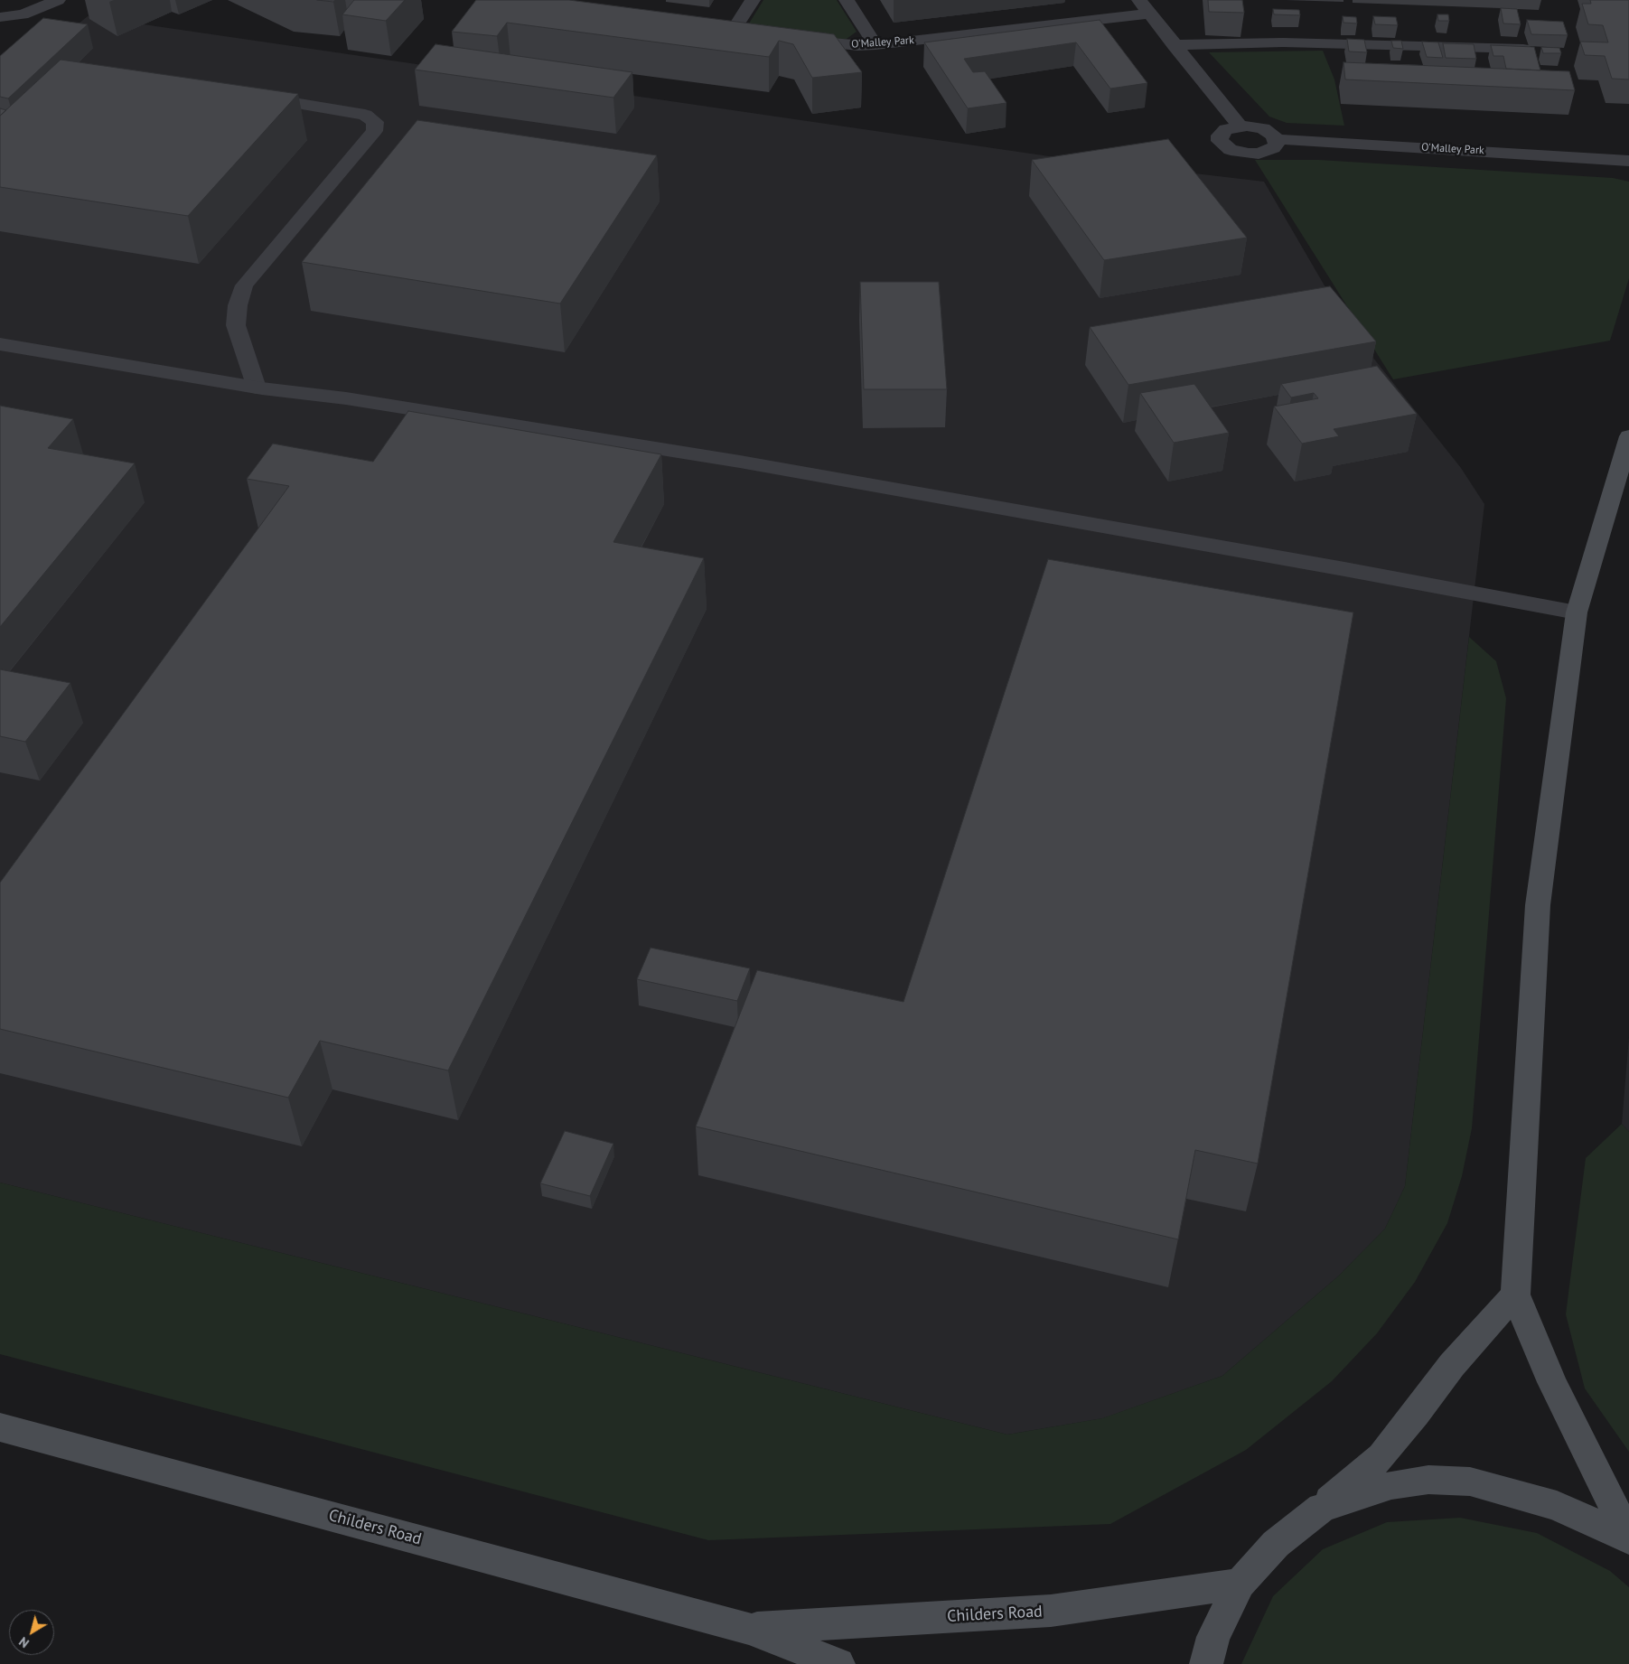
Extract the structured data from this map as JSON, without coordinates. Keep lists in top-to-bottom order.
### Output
{
  "streets": {
    "main road": ["Childers Road"],
    "street": ["O'Malley Park"]
  },
  "north": "bottom left"
}
